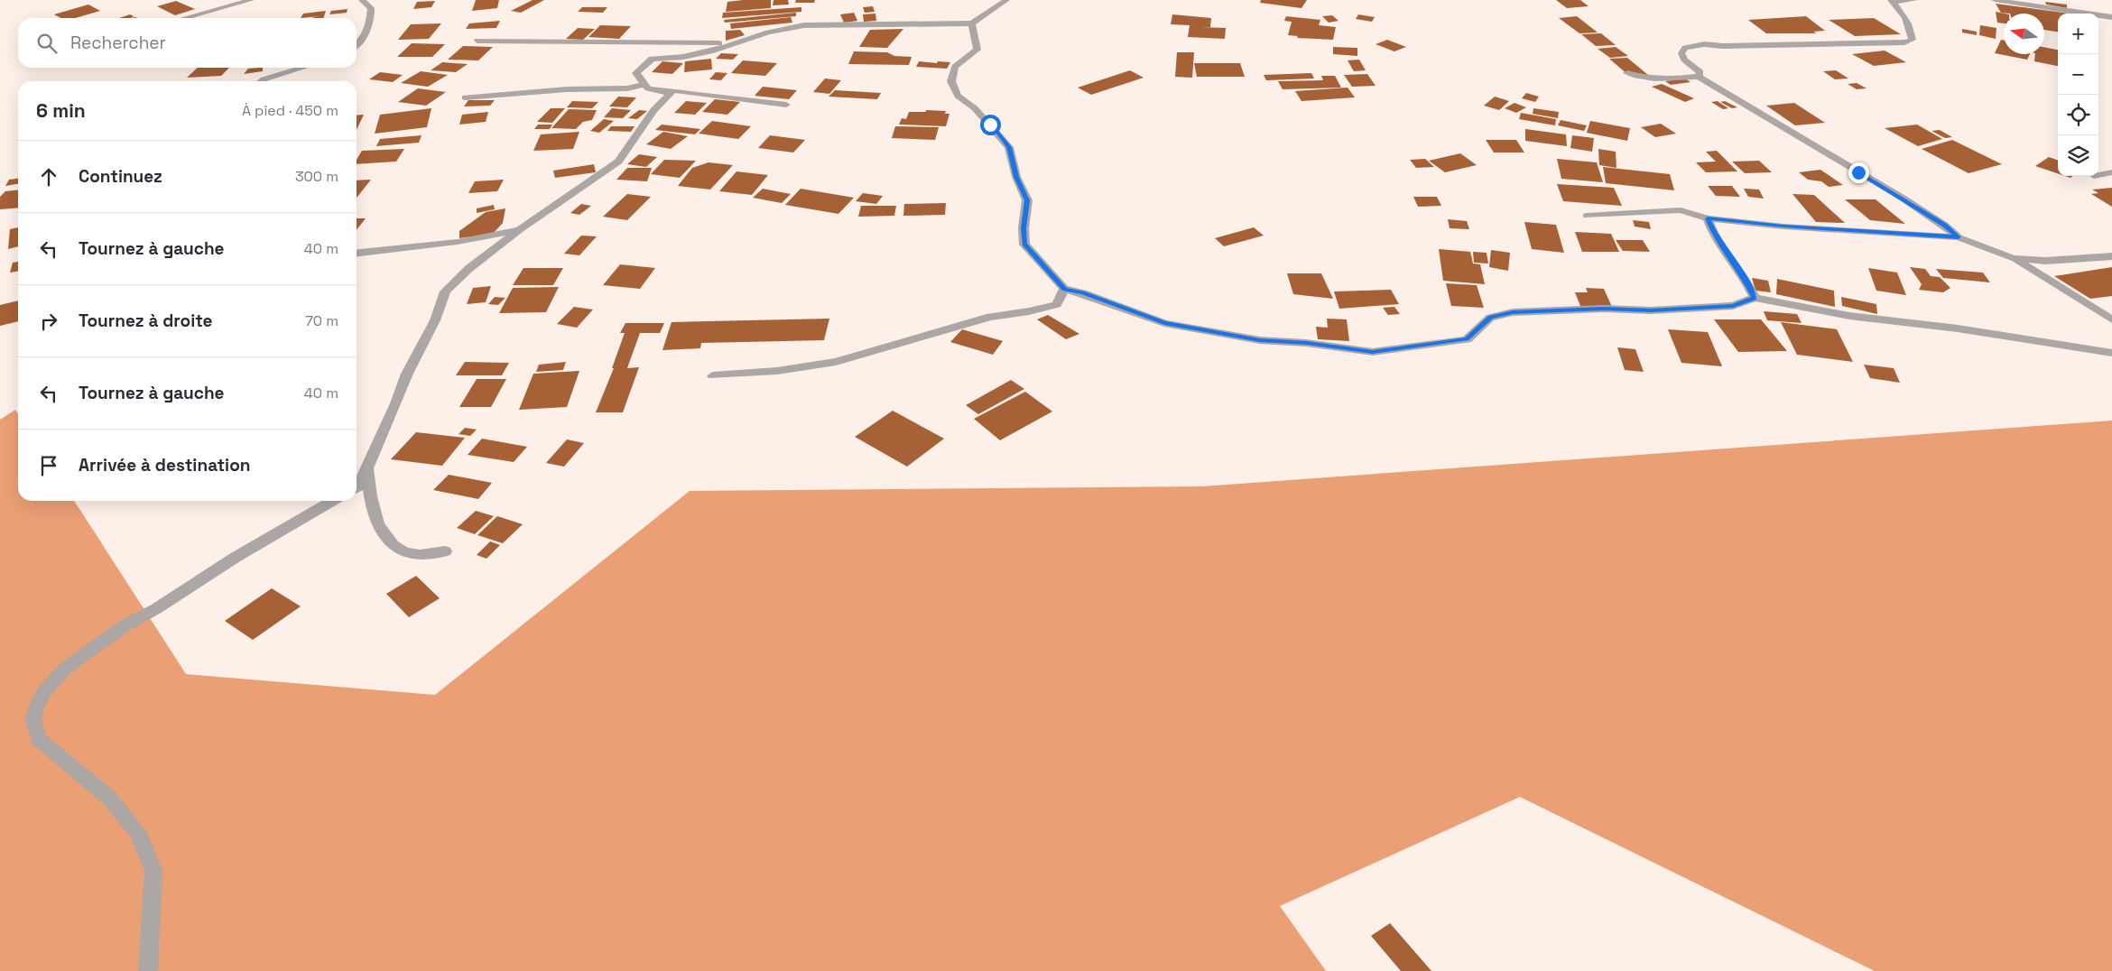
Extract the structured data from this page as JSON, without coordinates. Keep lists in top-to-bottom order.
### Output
{
  "north": "left",
  "page": {
    "map_buttons": ["+", "−"],
    "search": "Rechercher",
    "heading": ["6 min", "À pied · 450 m"],
    "list": [
      ["Continuez", "300 m"],
      ["Tournez à gauche", "40 m"],
      ["Tournez à droite", "70 m"],
      ["Tournez à gauche", "40 m"],
      "Arrivée à destination"
    ]
  }
}
